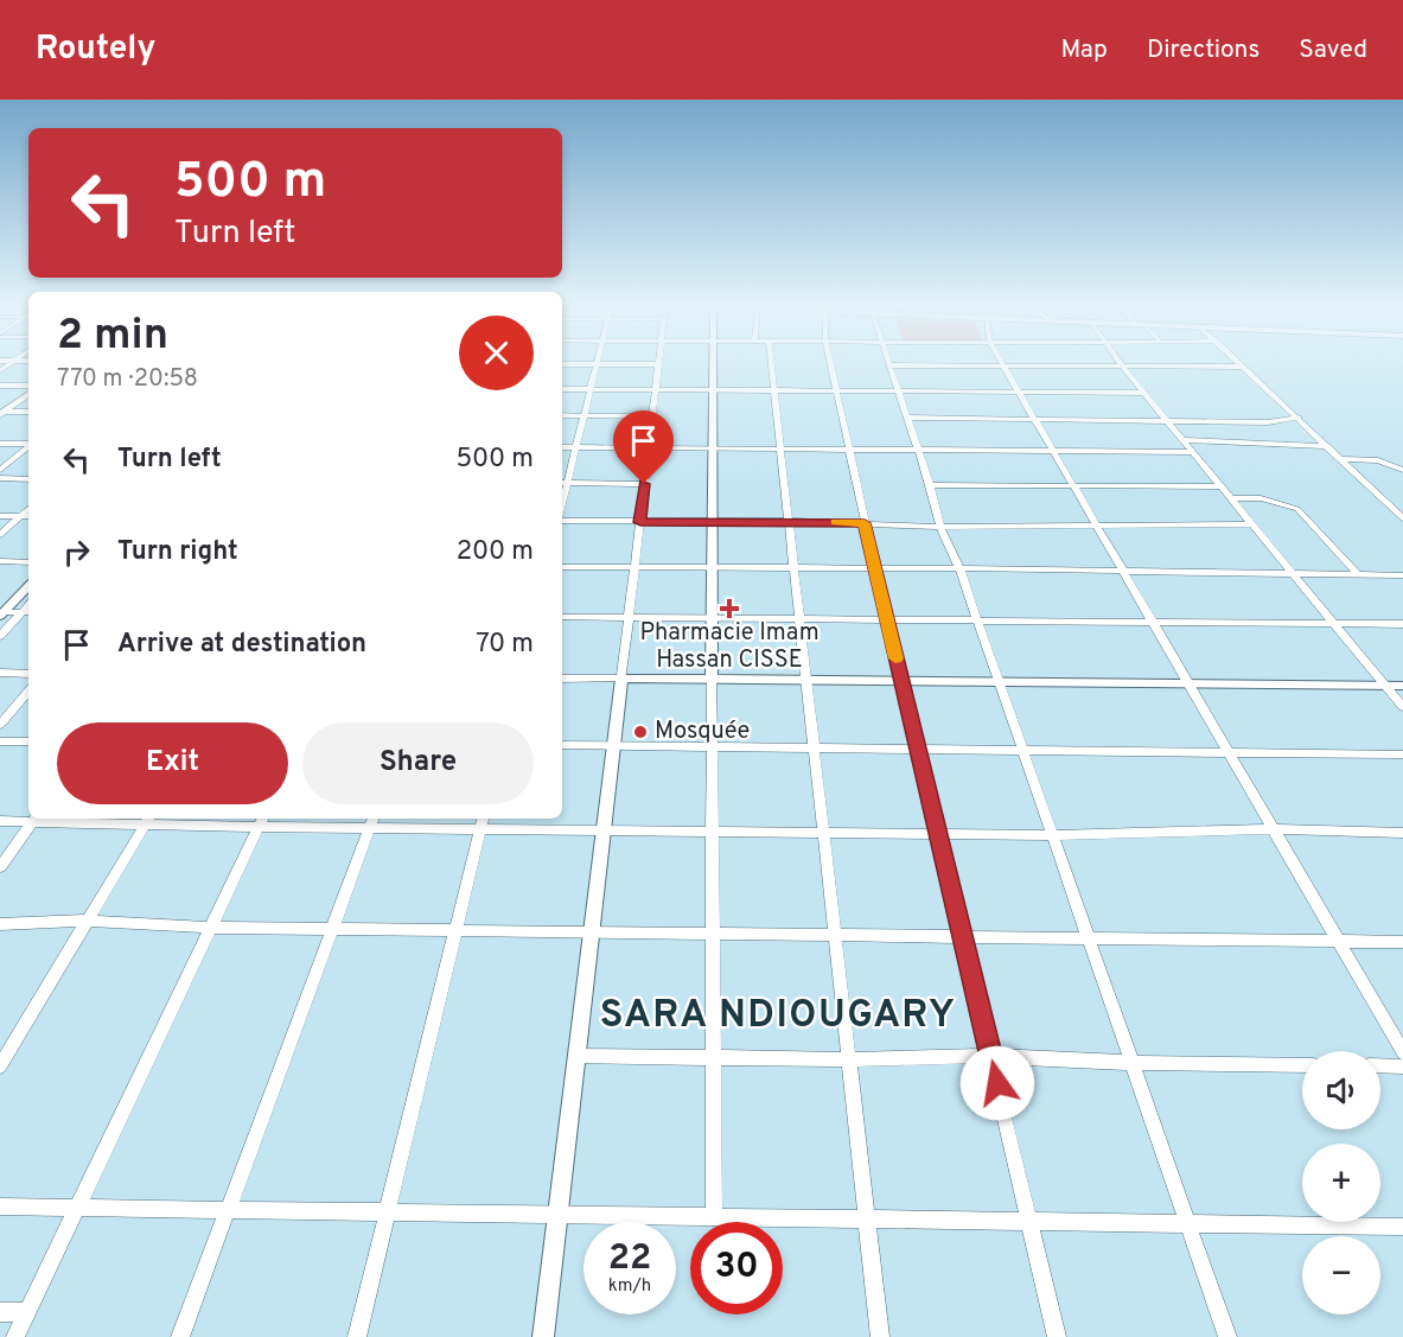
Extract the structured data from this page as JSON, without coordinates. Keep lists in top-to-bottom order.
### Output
{
  "districts": ["SARA NDIOUGARY"],
  "places": {
    "health": ["Pharmacie Imam Hassan CISSE"],
    "other": ["Mosquée"]
  },
  "page": {
    "header": "Routely",
    "nav": ["Map", "Directions", "Saved"],
    "turn": ["500 m", "Turn left"],
    "heading": ["2 min", "770 m · 20:58"],
    "list": [
      {
        "name": "Turn left",
        "value": "500 m"
      },
      {
        "name": "Turn right",
        "value": "200 m"
      },
      {
        "name": "Arrive at destination",
        "value": "70 m"
      }
    ],
    "buttons": ["Exit", "Share"],
    "map_buttons": ["+", "−"],
    "speed": "22 km/h",
    "limit": "30"
  }
}
